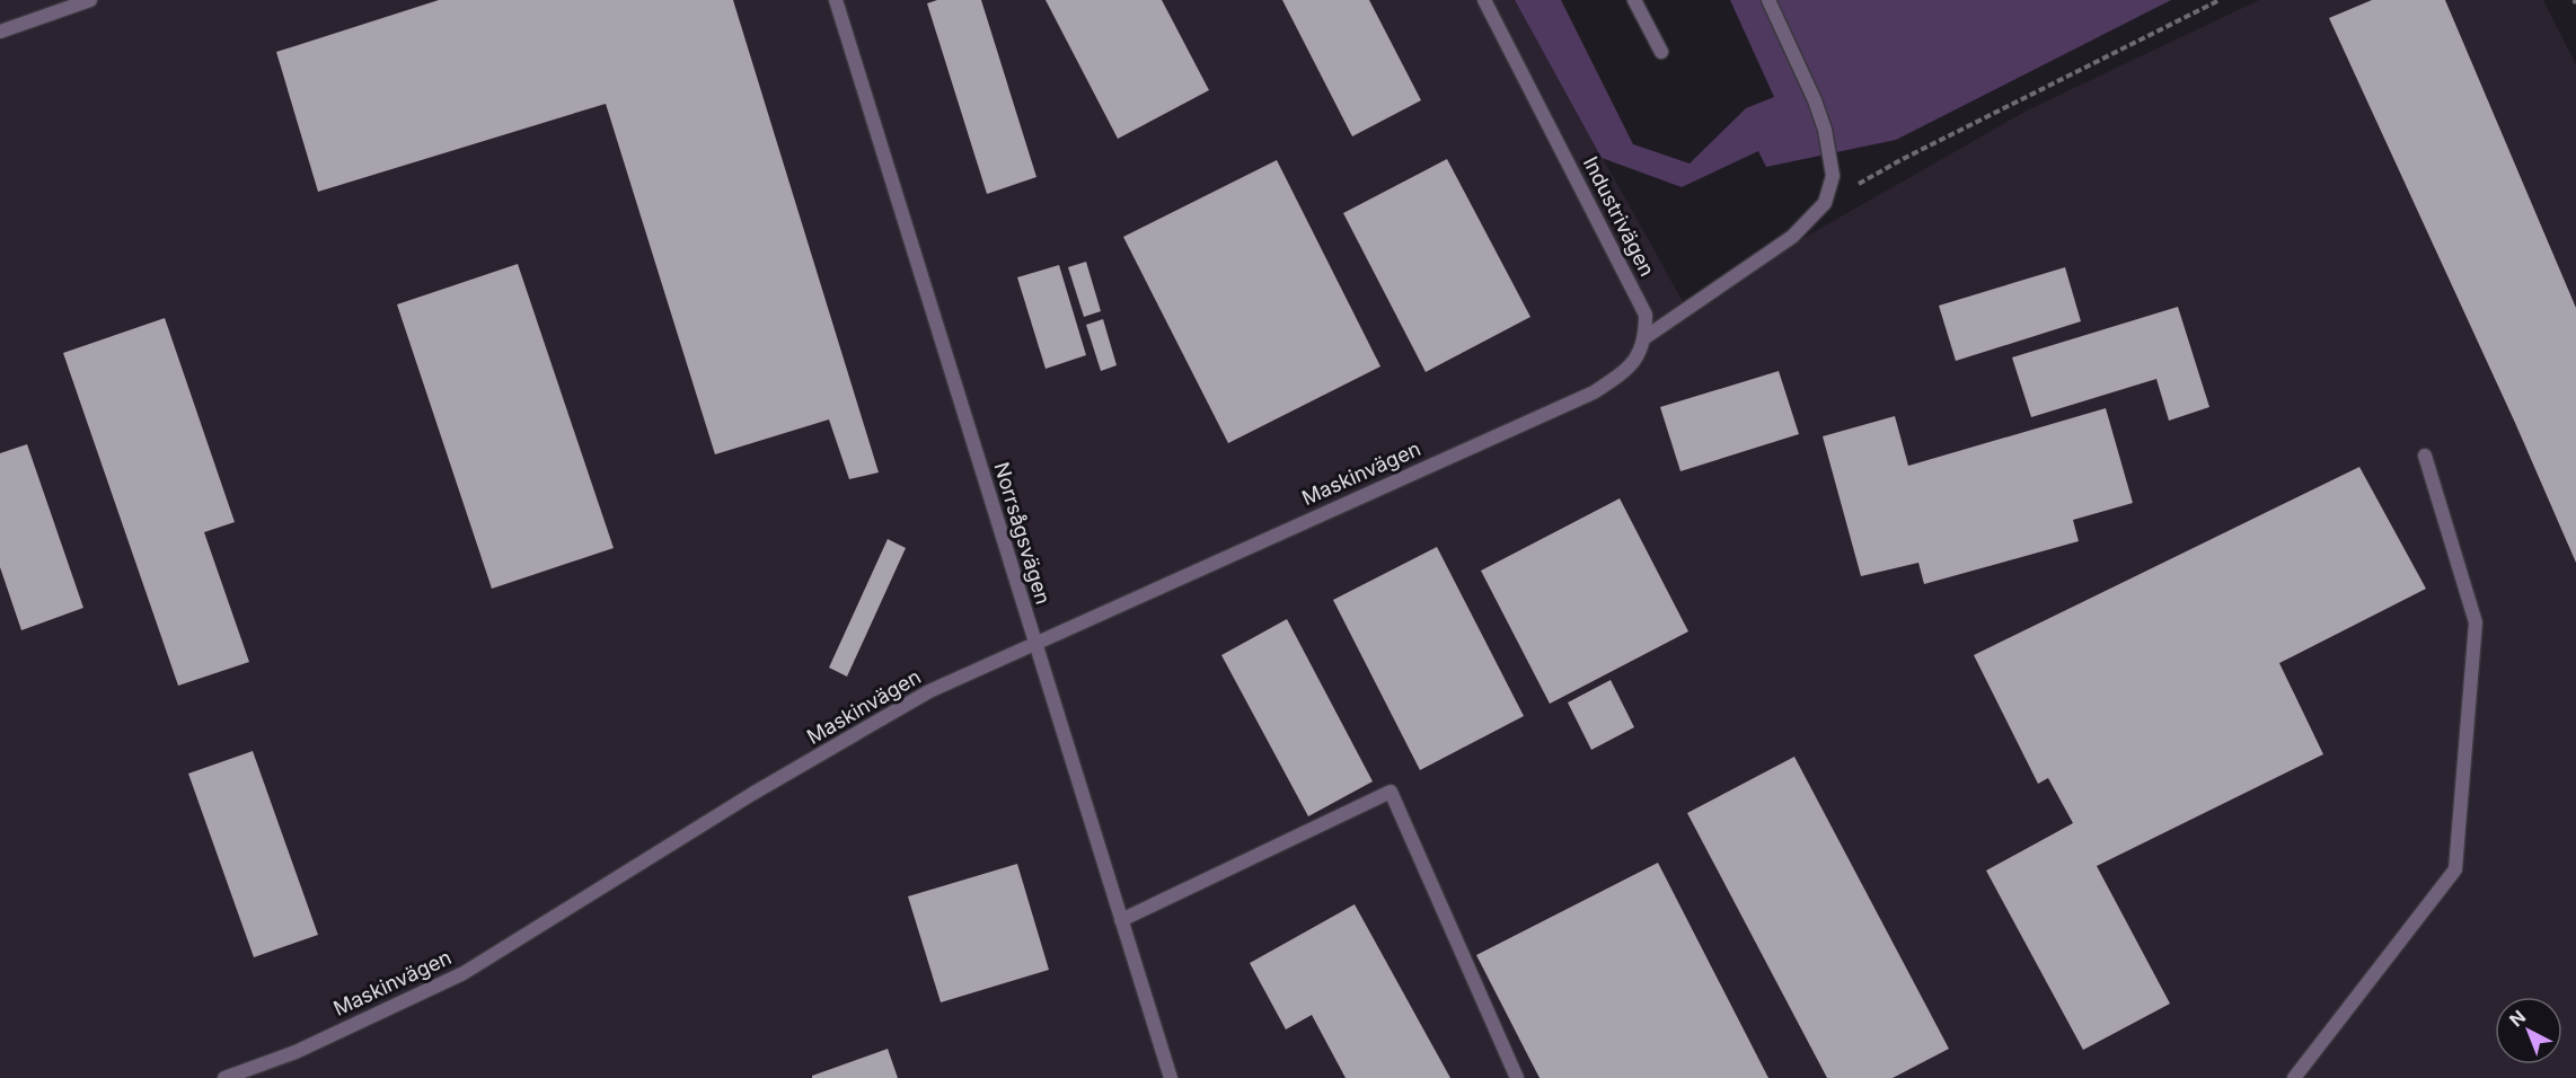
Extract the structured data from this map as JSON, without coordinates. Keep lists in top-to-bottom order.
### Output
{
  "streets": {
    "street": ["Industrivägen", "Maskinvägen", "Norrsågsvägen"]
  },
  "crossings": [
    ["Industrivägen", "Maskinvägen"],
    ["Maskinvägen", "Norrsågsvägen"]
  ],
  "north": "top left"
}
